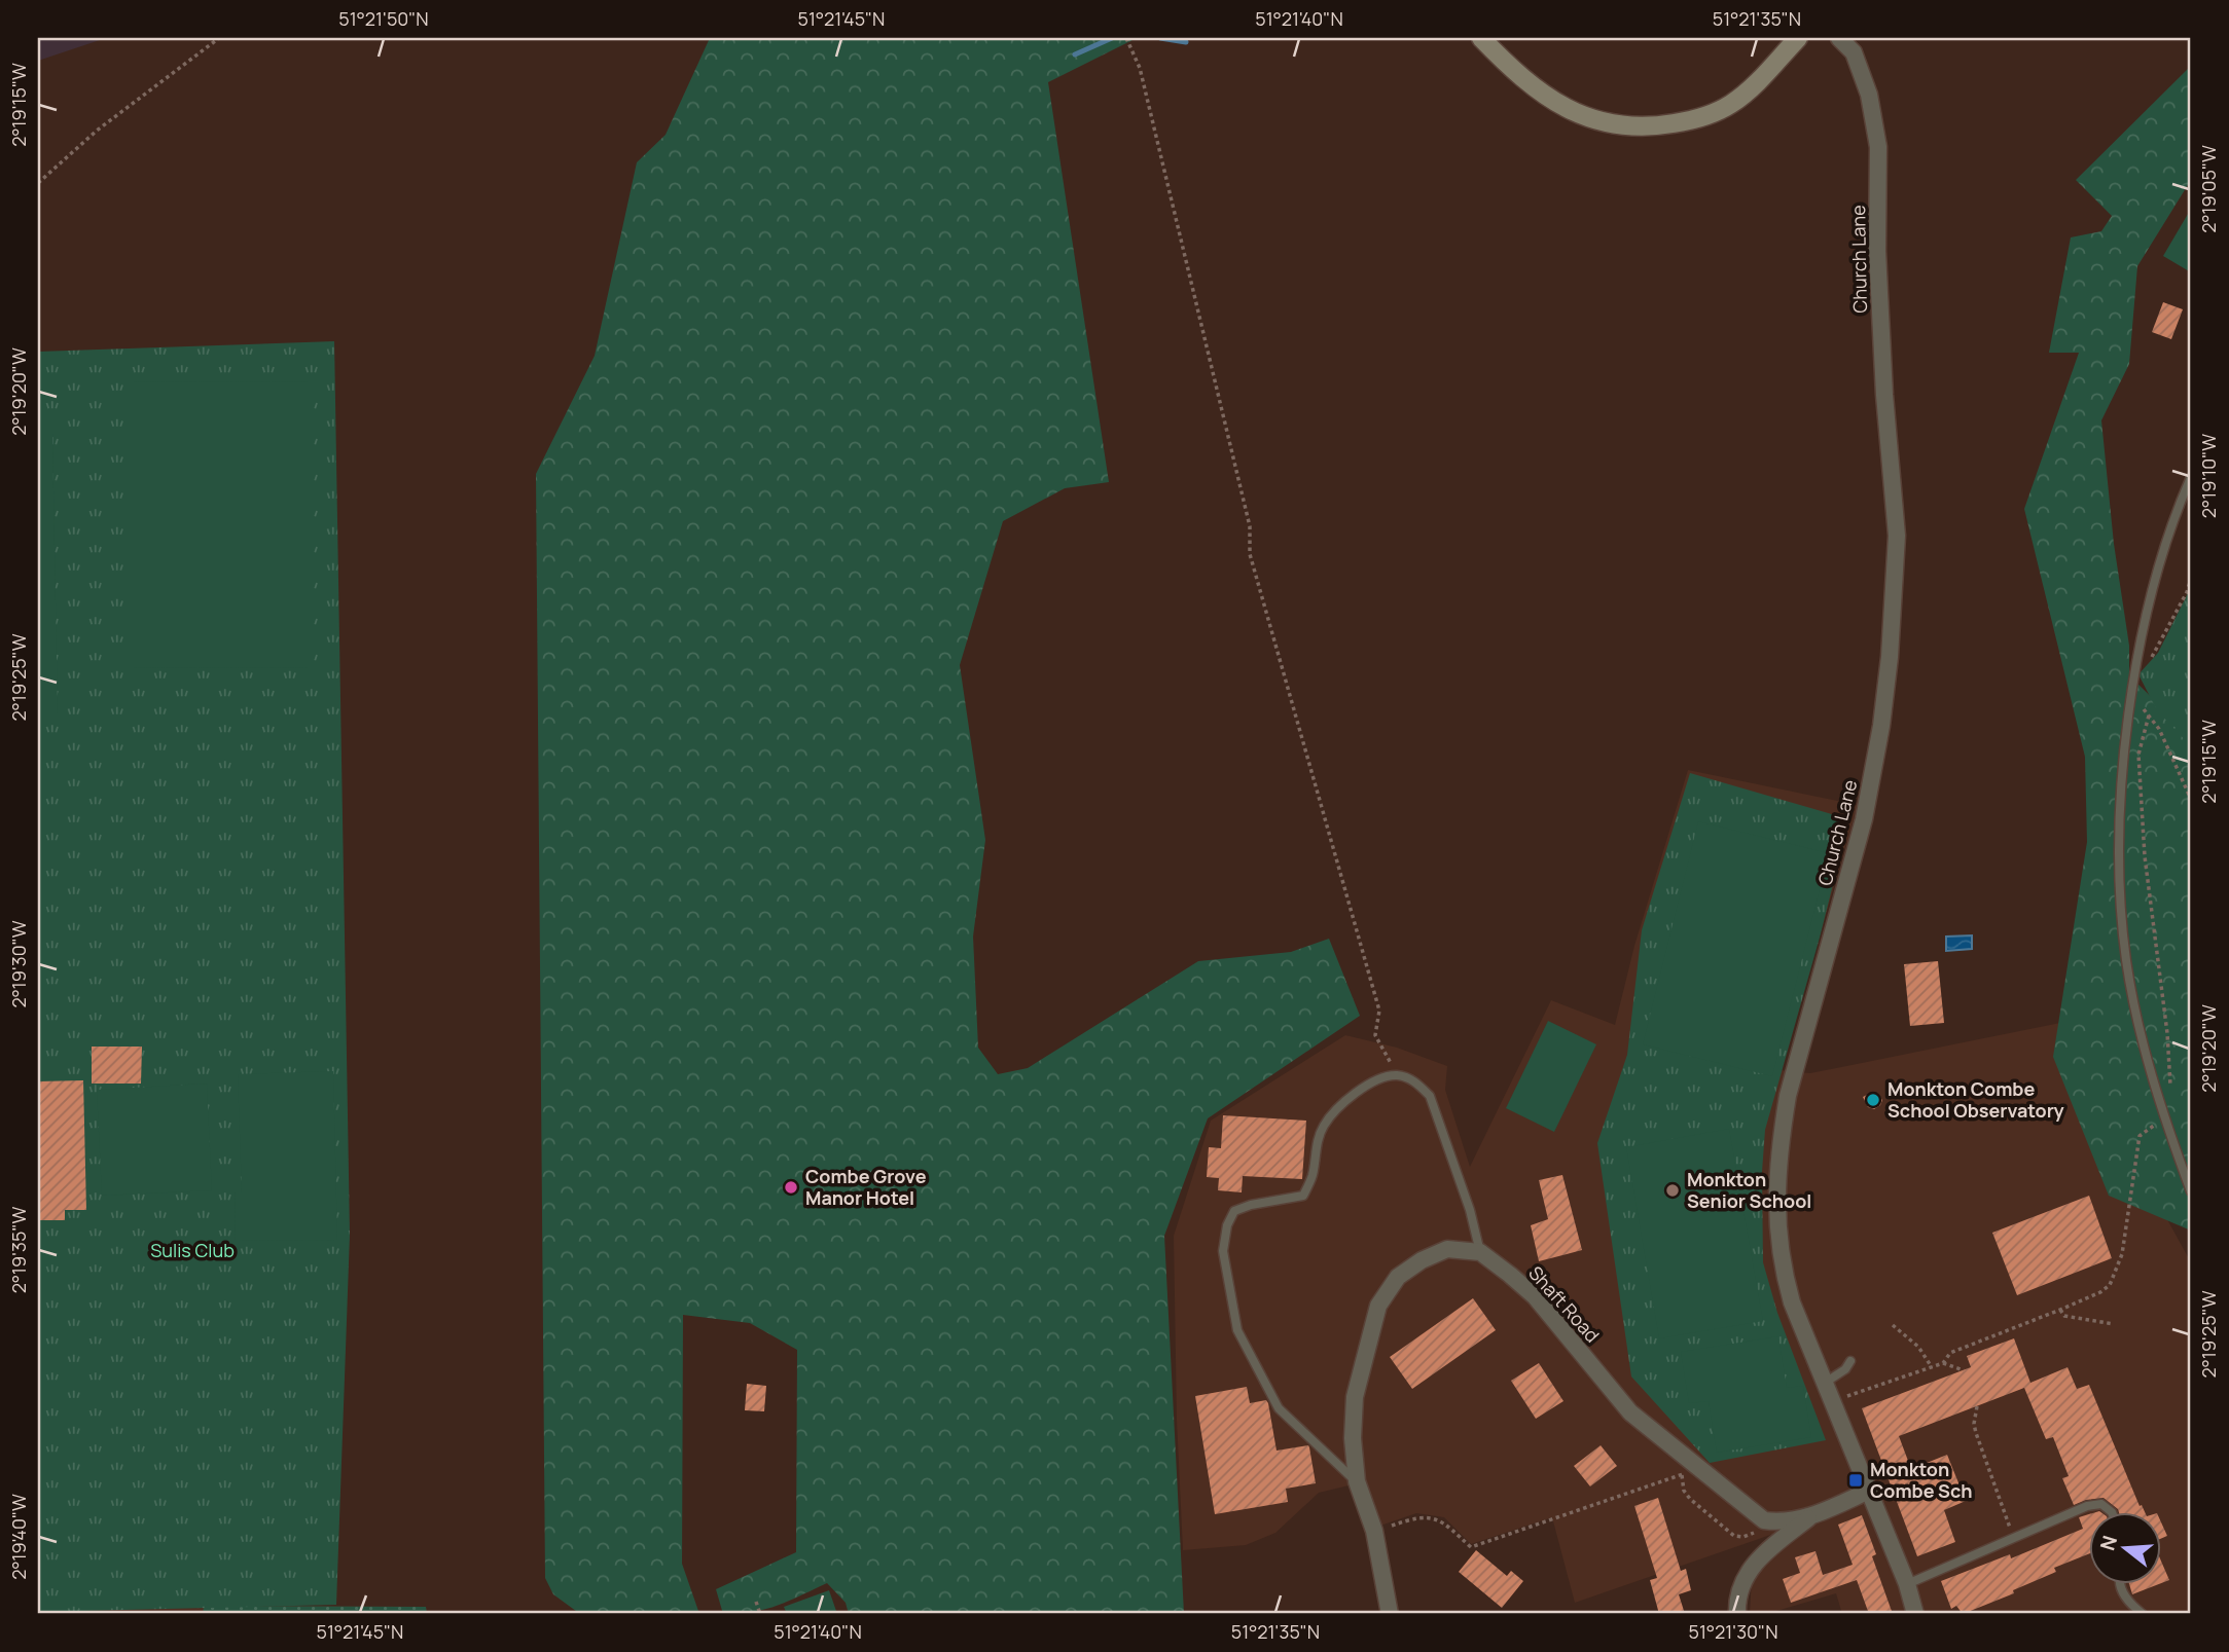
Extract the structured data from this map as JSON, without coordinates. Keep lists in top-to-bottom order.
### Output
{
  "streets": {
    "street": ["Church Lane", "Shaft Road"]
  },
  "parks": ["Sulis Club"],
  "places": {
    "other": ["Monkton Combe School Observatory", "Combe Grove Manor Hotel", "Monkton Senior School"],
    "transit": ["Monkton Combe Sch"]
  },
  "north": "left",
  "coordinates": [
    "51°21'50\"N",
    "51°21'45\"N",
    "51°21'40\"N",
    "51°21'35\"N",
    "2°19'15\"W",
    "2°19'05\"W",
    "2°19'20\"W",
    "2°19'10\"W",
    "2°19'25\"W",
    "2°19'30\"W",
    "2°19'35\"W",
    "2°19'40\"W",
    "51°21'30\"N"
  ]
}
